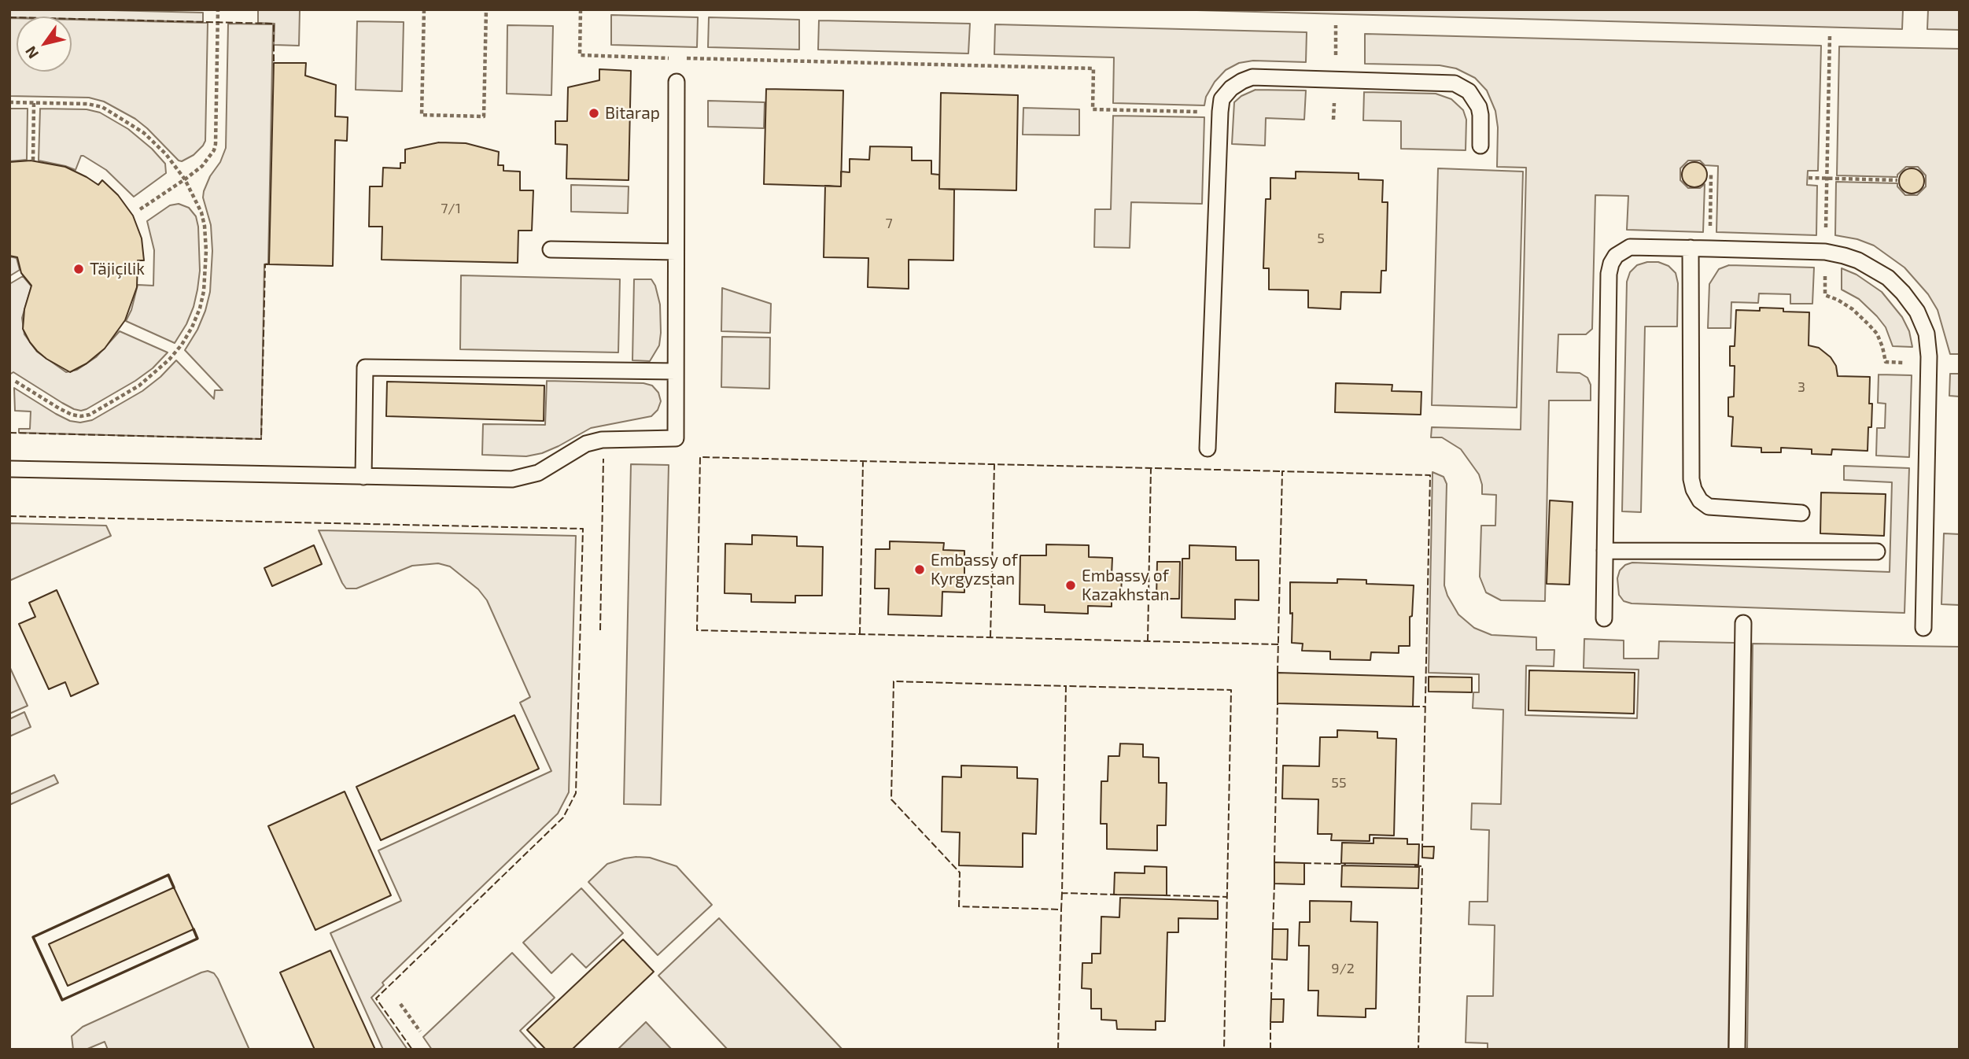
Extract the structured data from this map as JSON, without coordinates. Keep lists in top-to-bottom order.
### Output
{
  "places": [
    "Bitarap",
    "Täjiçilik",
    "Embassy of Kyrgyzstan",
    "Embassy of Kazakhstan"
  ],
  "house_numbers": [
    "7/1",
    "7",
    "5",
    "3",
    "55",
    "9/2"
  ],
  "north": "bottom left"
}
